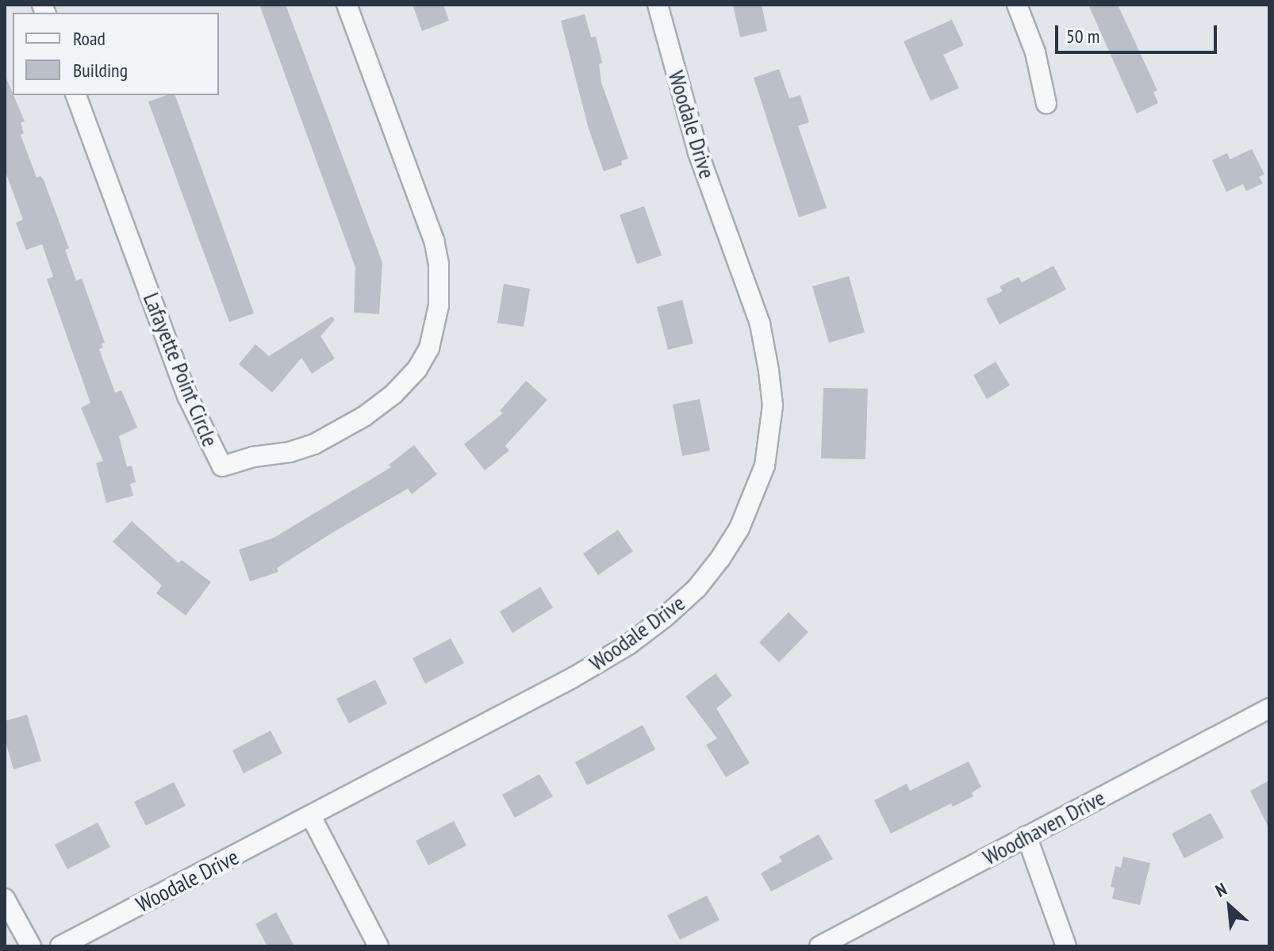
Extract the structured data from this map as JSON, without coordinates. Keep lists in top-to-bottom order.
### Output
{
  "streets": {
    "street": ["Woodale Drive", "Lafayette Point Circle", "Woodhaven Drive"]
  },
  "legend": ["Road", "Building"],
  "scale_bar": "50 m",
  "north": "top left"
}
